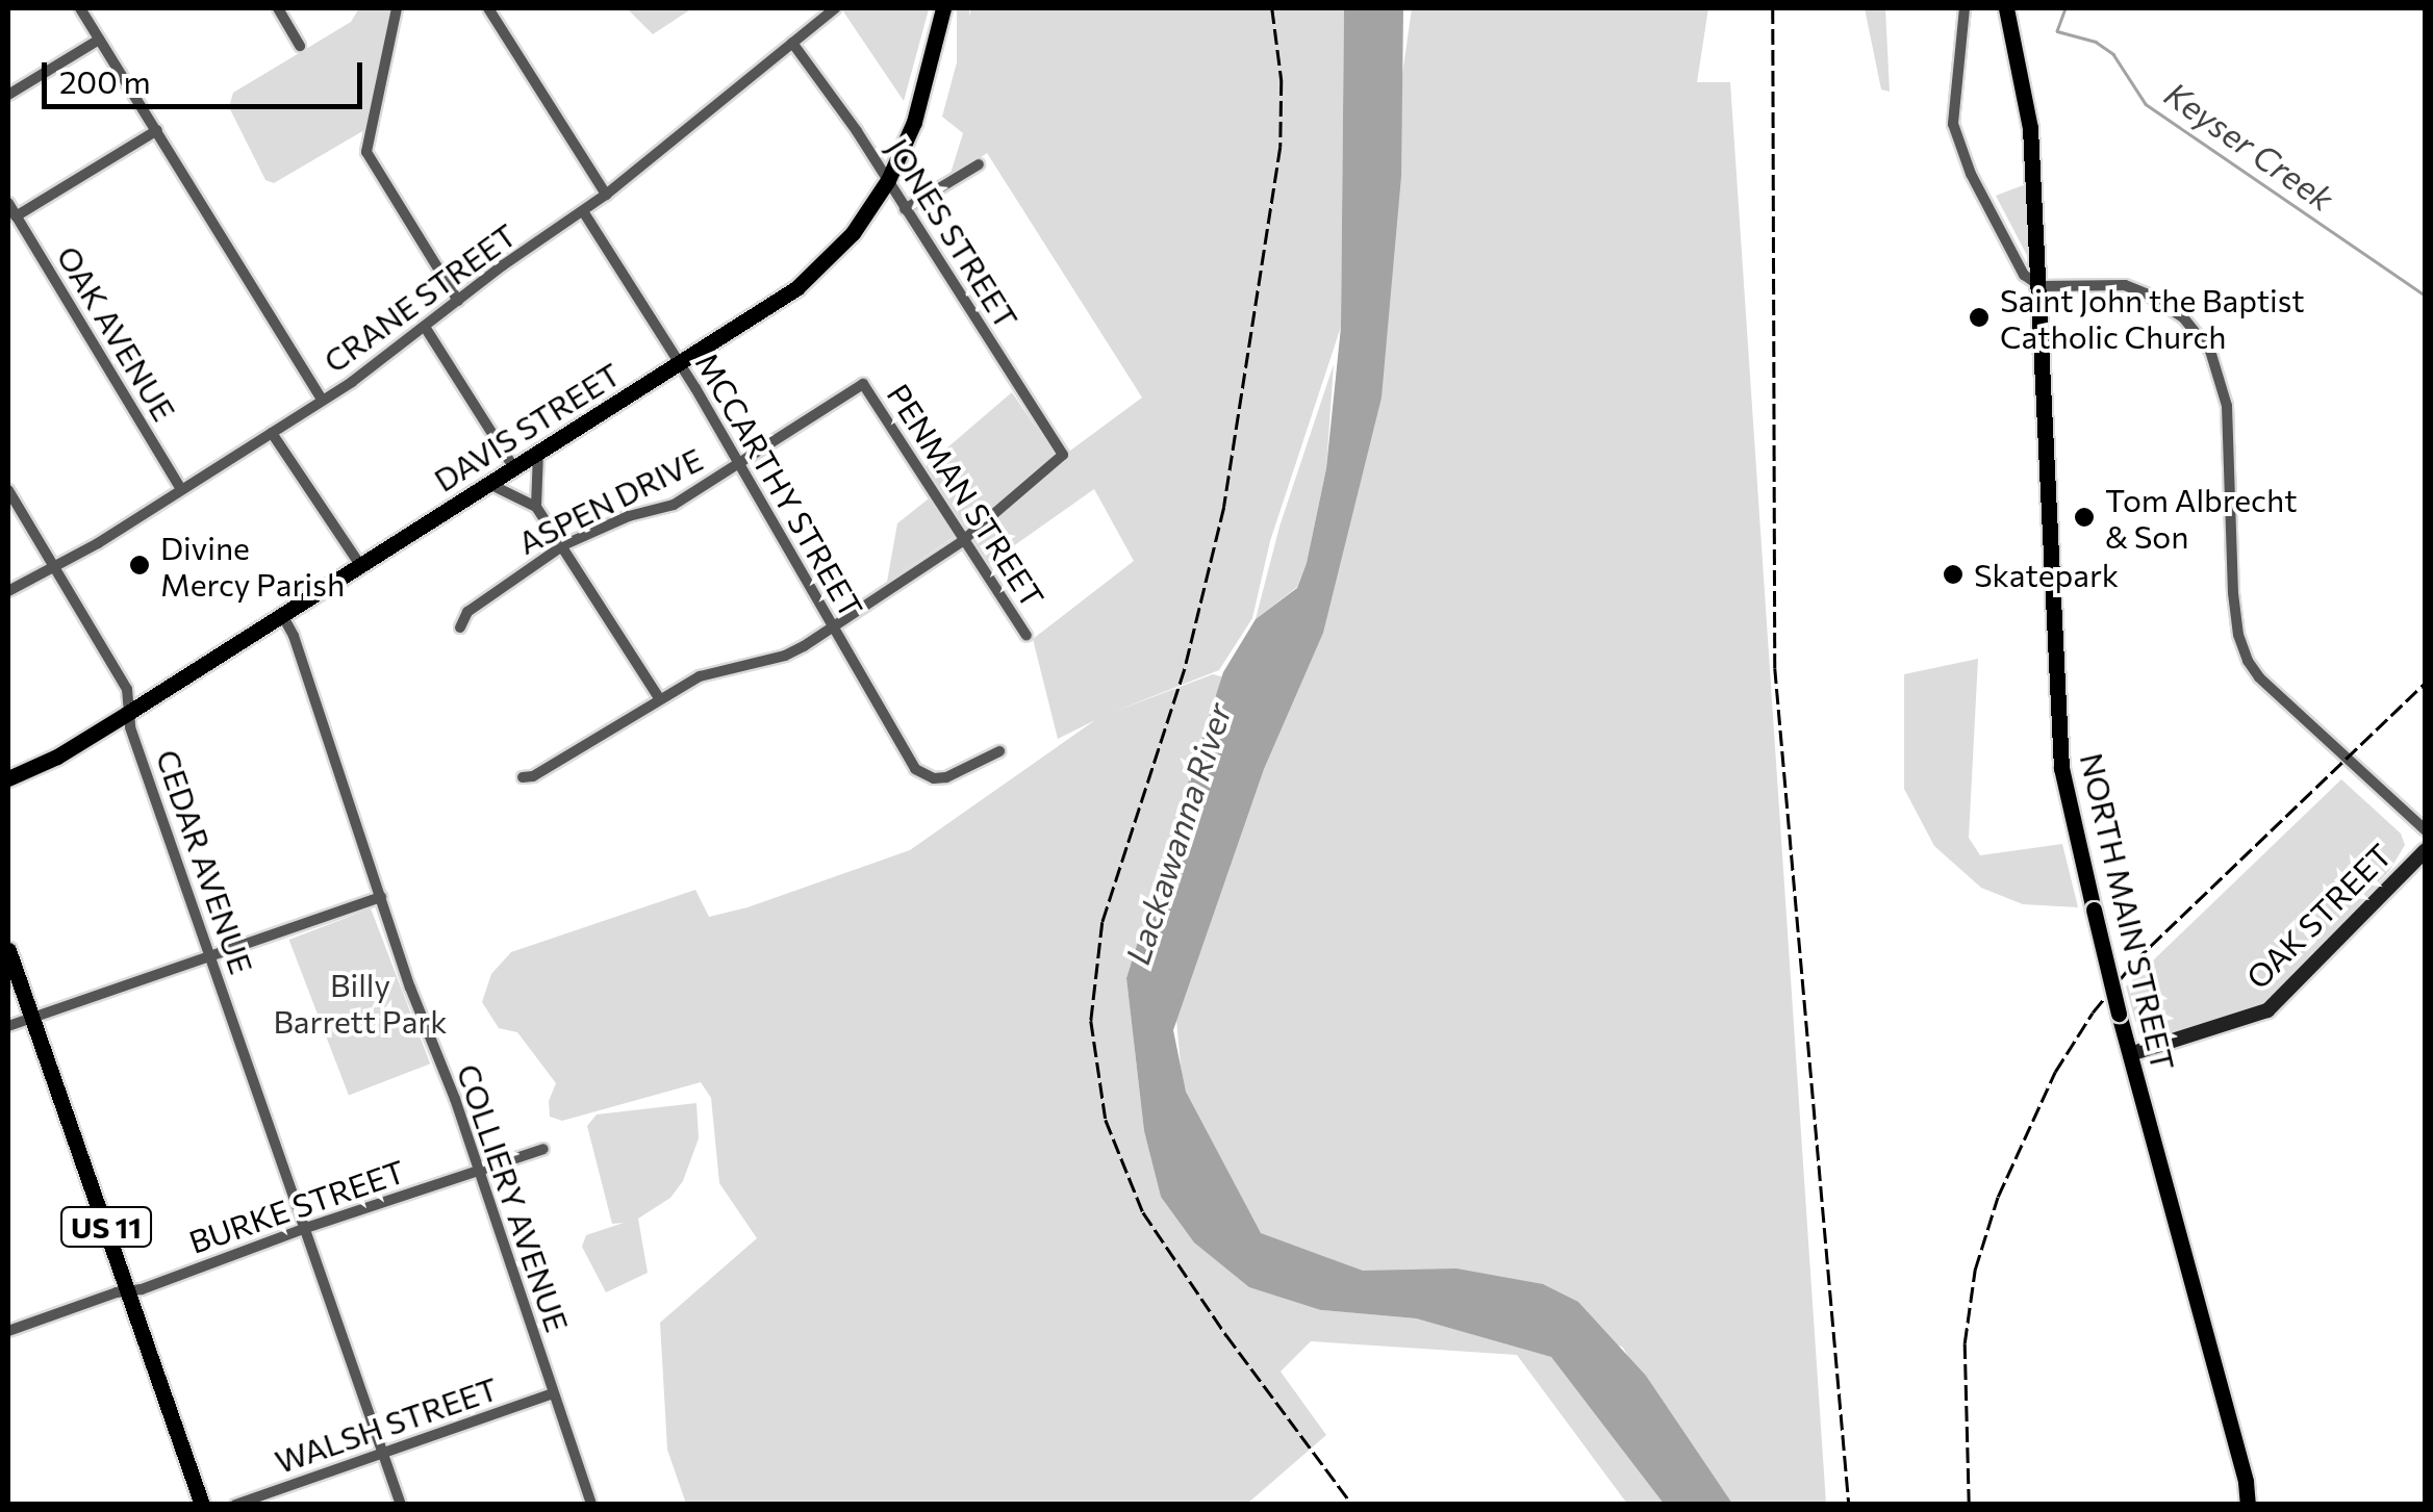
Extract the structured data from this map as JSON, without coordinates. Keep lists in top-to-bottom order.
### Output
{
  "streets": {
    "main road": ["DAVIS STREET", "NORTH MAIN STREET", "US 11"],
    "street": [
      "JONES STREET",
      "CRANE STREET",
      "OAK AVENUE",
      "MCCARTHY STREET",
      "PENMAN STREET",
      "ASPEN DRIVE",
      "CEDAR AVENUE",
      "OAK STREET",
      "COLLIERY AVENUE",
      "BURKE STREET",
      "WALSH STREET"
    ]
  },
  "crossings": [
    ["JONES STREET", "CRANE STREET"],
    ["JONES STREET", "DAVIS STREET"],
    ["JONES STREET", "PENMAN STREET"],
    ["CRANE STREET", "OAK AVENUE"],
    ["CRANE STREET", "MCCARTHY STREET"],
    ["CRANE STREET", "CEDAR AVENUE"],
    ["DAVIS STREET", "MCCARTHY STREET"],
    ["DAVIS STREET", "CEDAR AVENUE"],
    ["DAVIS STREET", "COLLIERY AVENUE"],
    ["MCCARTHY STREET", "ASPEN DRIVE"],
    ["PENMAN STREET", "ASPEN DRIVE"],
    ["CEDAR AVENUE", "BURKE STREET"],
    ["CEDAR AVENUE", "WALSH STREET"],
    ["NORTH MAIN STREET", "OAK STREET"],
    ["COLLIERY AVENUE", "BURKE STREET"],
    ["COLLIERY AVENUE", "WALSH STREET"],
    ["BURKE STREET", "US 11"]
  ],
  "water": ["Keyser Creek", "Lackawanna River"],
  "parks": ["Billy Barrett Park"],
  "places": [
    "Saint John the Baptist Catholic Church",
    "Tom Albrecht & Son",
    "Divine Mercy Parish",
    "Skatepark"
  ],
  "scale_bar": "200 m"
}
